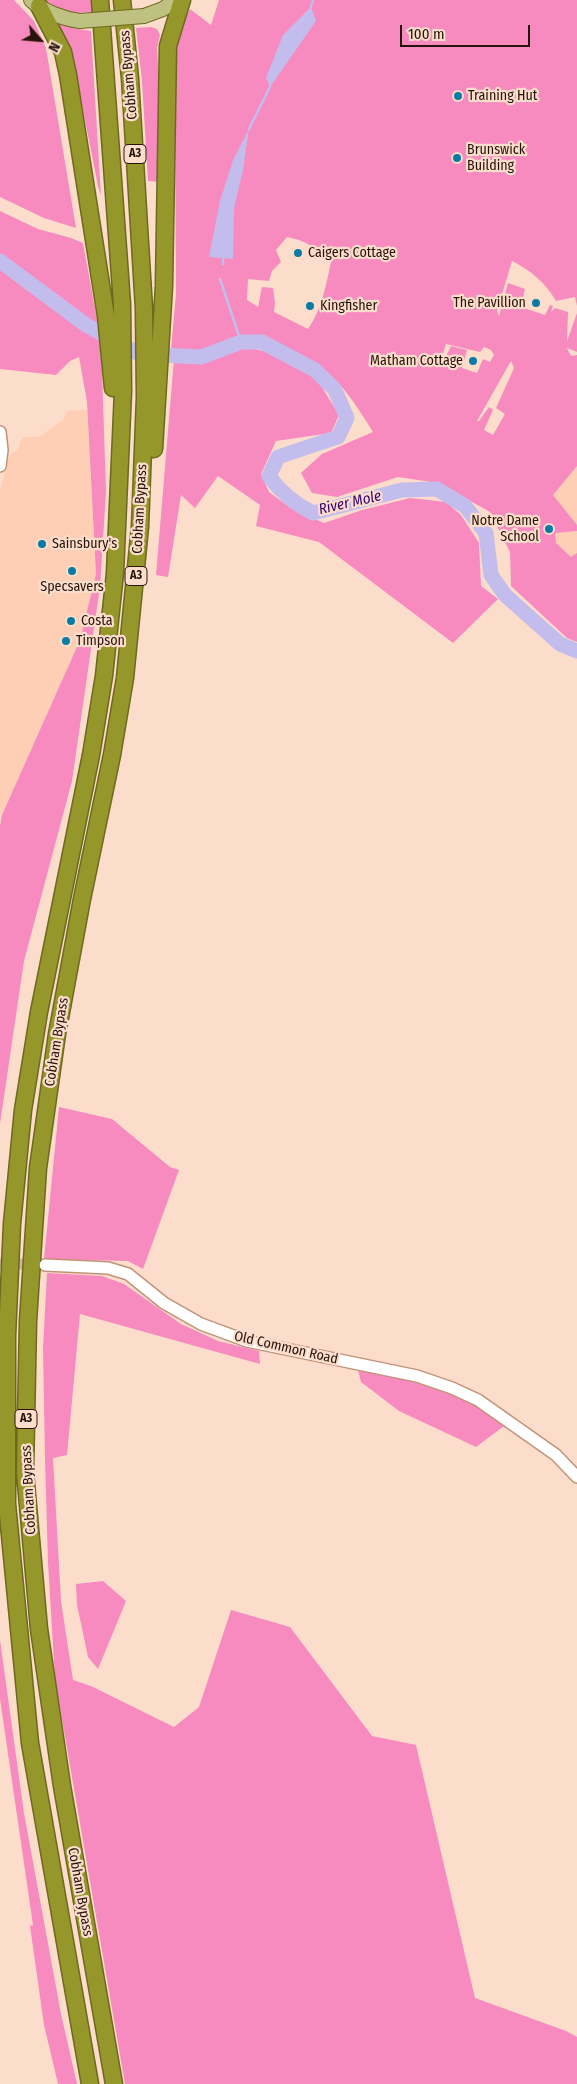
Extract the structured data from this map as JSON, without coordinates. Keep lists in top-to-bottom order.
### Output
{
  "streets": {
    "highway": ["Cobham Bypass", "A3"],
    "street": ["Old Common Road"]
  },
  "water": ["River Mole"],
  "places": [
    "Training Hut",
    "Brunswick Building",
    "Caigers Cottage",
    "The Pavillion",
    "Kingfisher",
    "Matham Cottage",
    "Notre Dame School",
    "Sainsbury's",
    "Specsavers",
    "Costa",
    "Timpson"
  ],
  "scale_bar": "100 m",
  "north": "bottom right"
}
